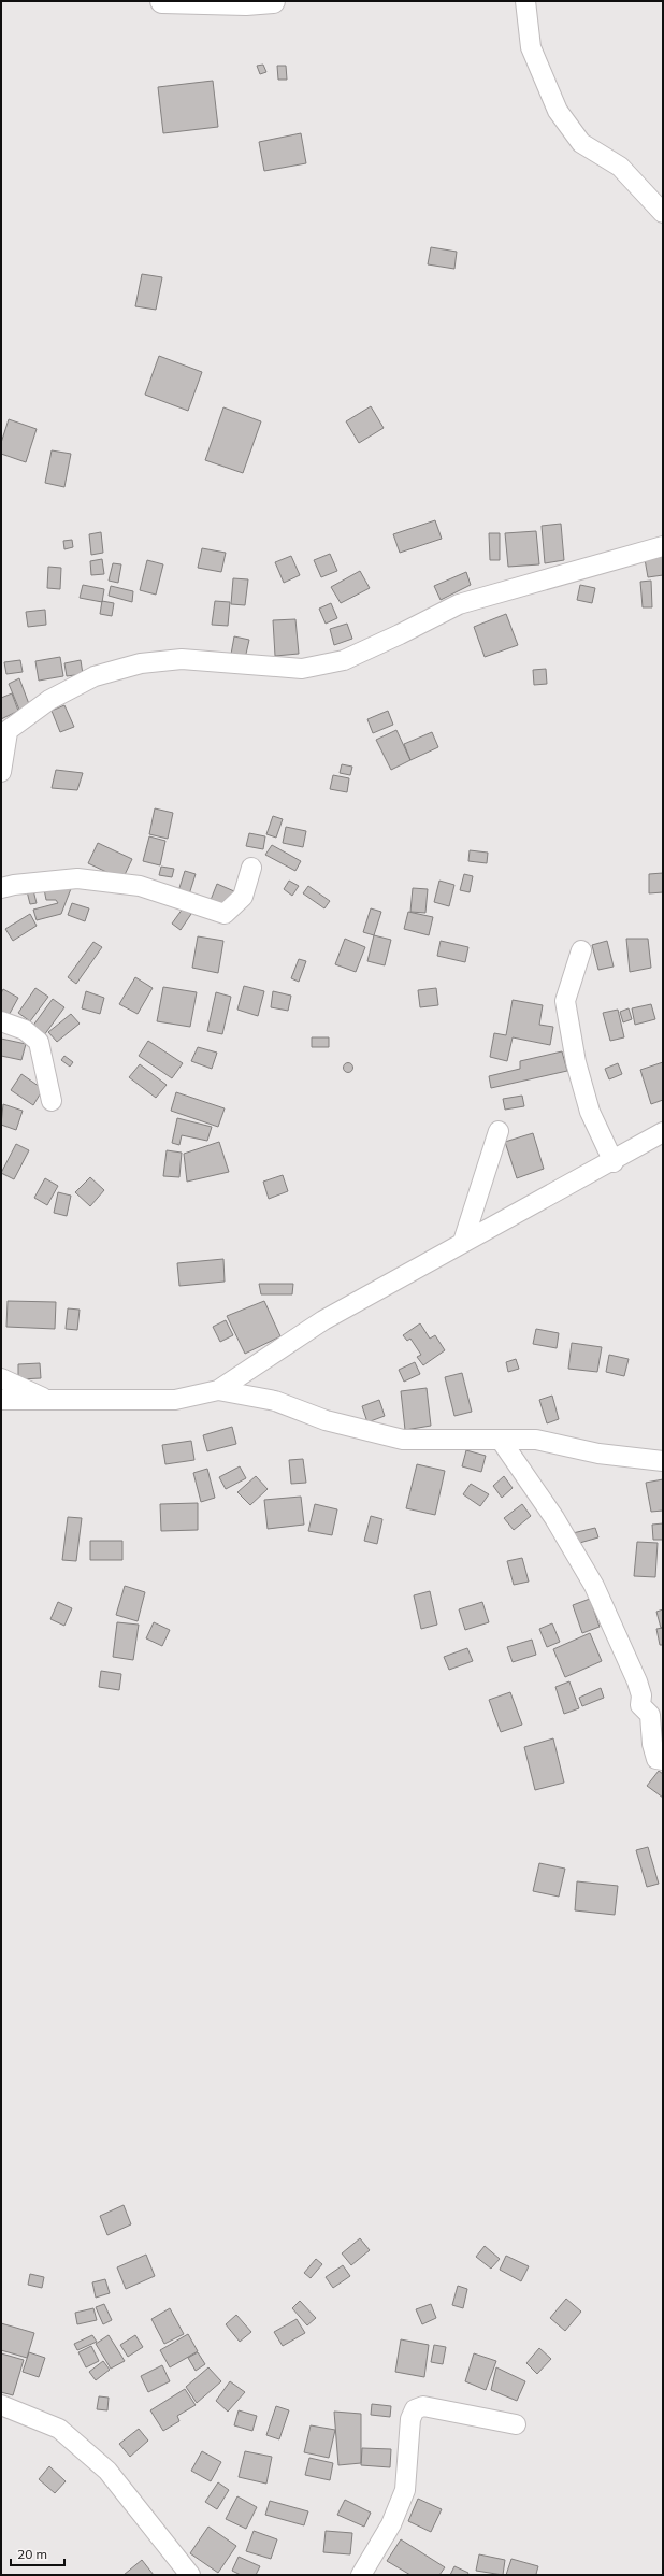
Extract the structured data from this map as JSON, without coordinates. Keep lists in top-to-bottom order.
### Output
{
  "scale_bar": "20 m"
}
